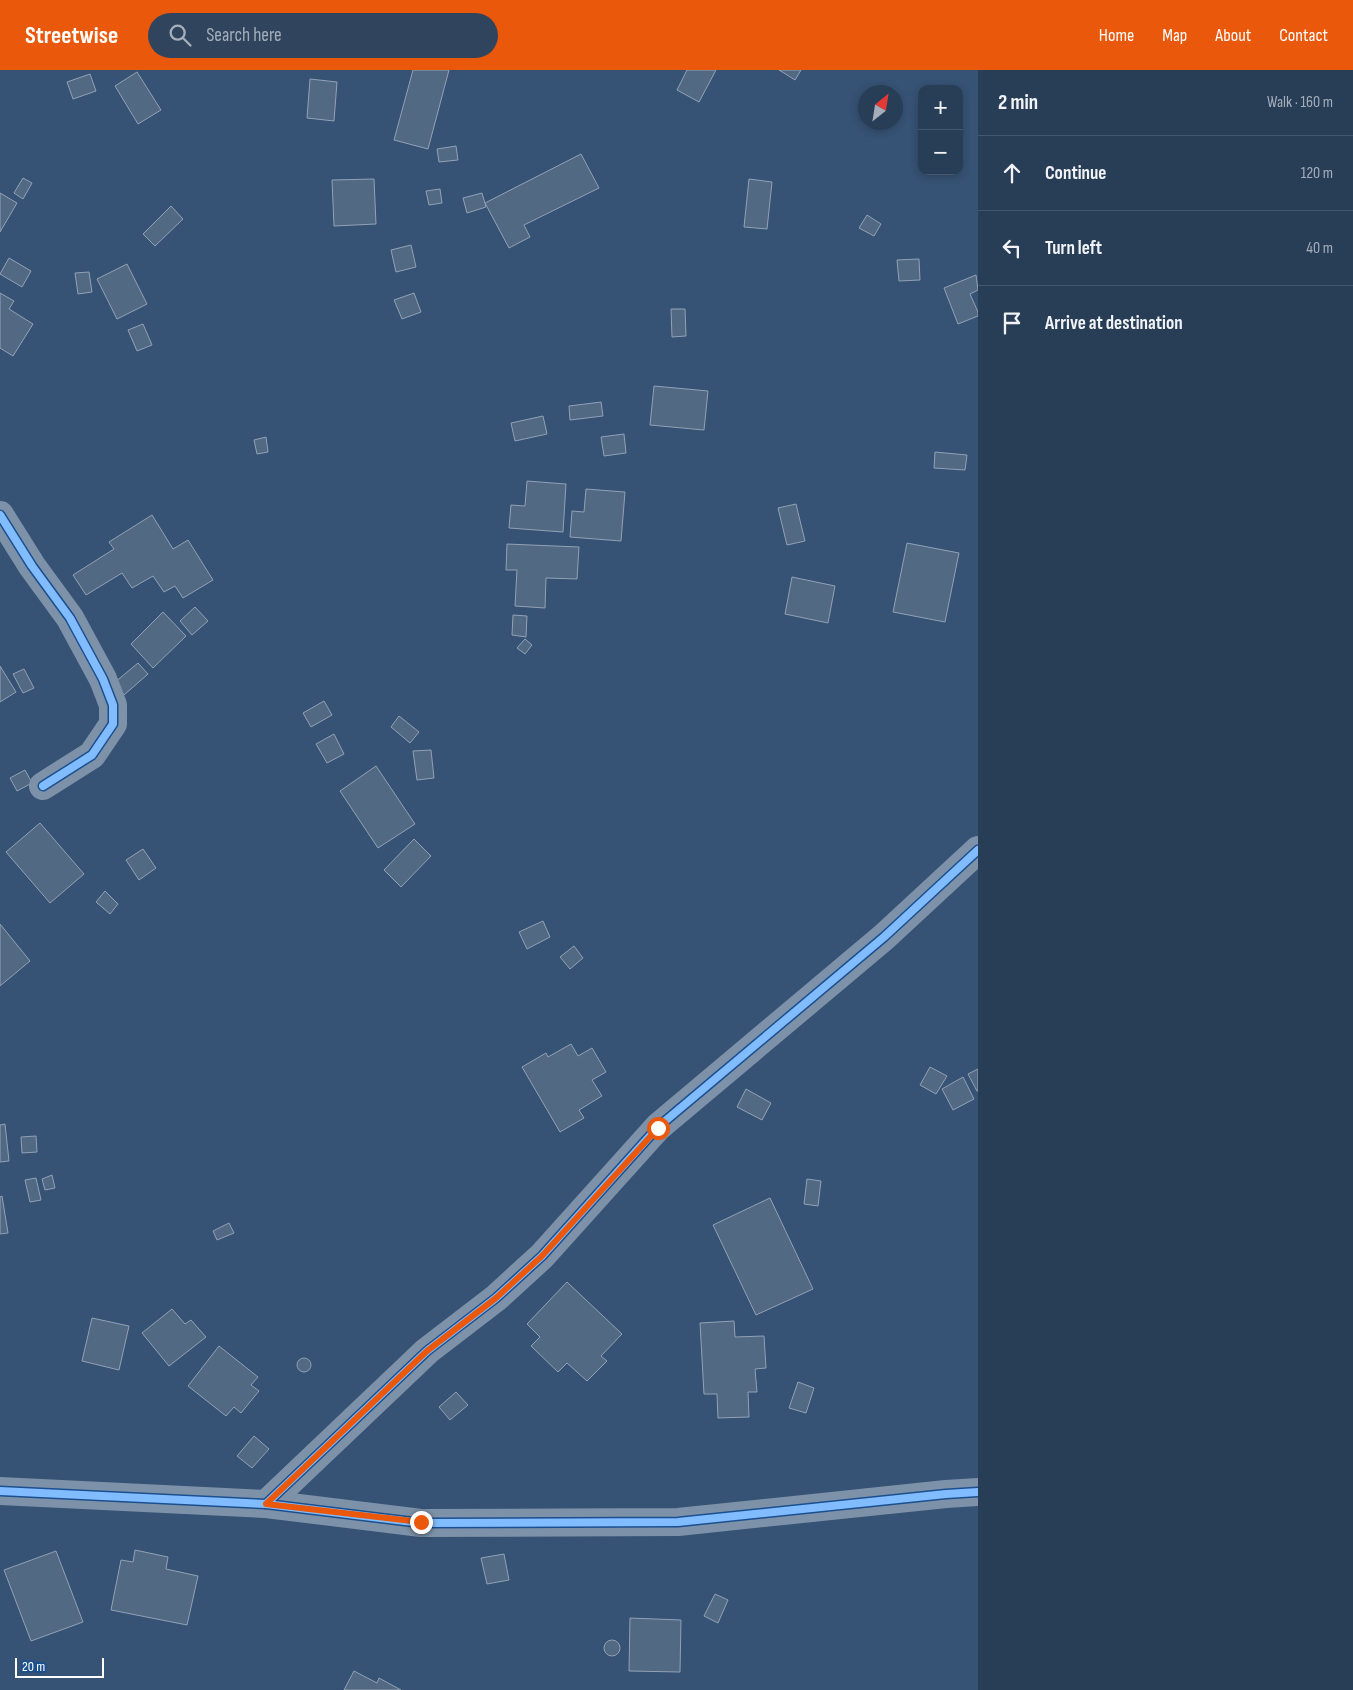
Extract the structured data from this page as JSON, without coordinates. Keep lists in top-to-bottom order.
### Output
{
  "scale_bar": "20 m",
  "north": "top right",
  "page": {
    "header": "Streetwise",
    "search": "Search here",
    "nav": [
      "Home",
      "Map",
      "About",
      "Contact"
    ],
    "heading": ["2 min", "Walk · 160 m"],
    "map_buttons": ["+", "−"],
    "list": [
      ["Continue", "120 m"],
      ["Turn left", "40 m"],
      "Arrive at destination"
    ],
    "scale": "20 m"
  }
}
